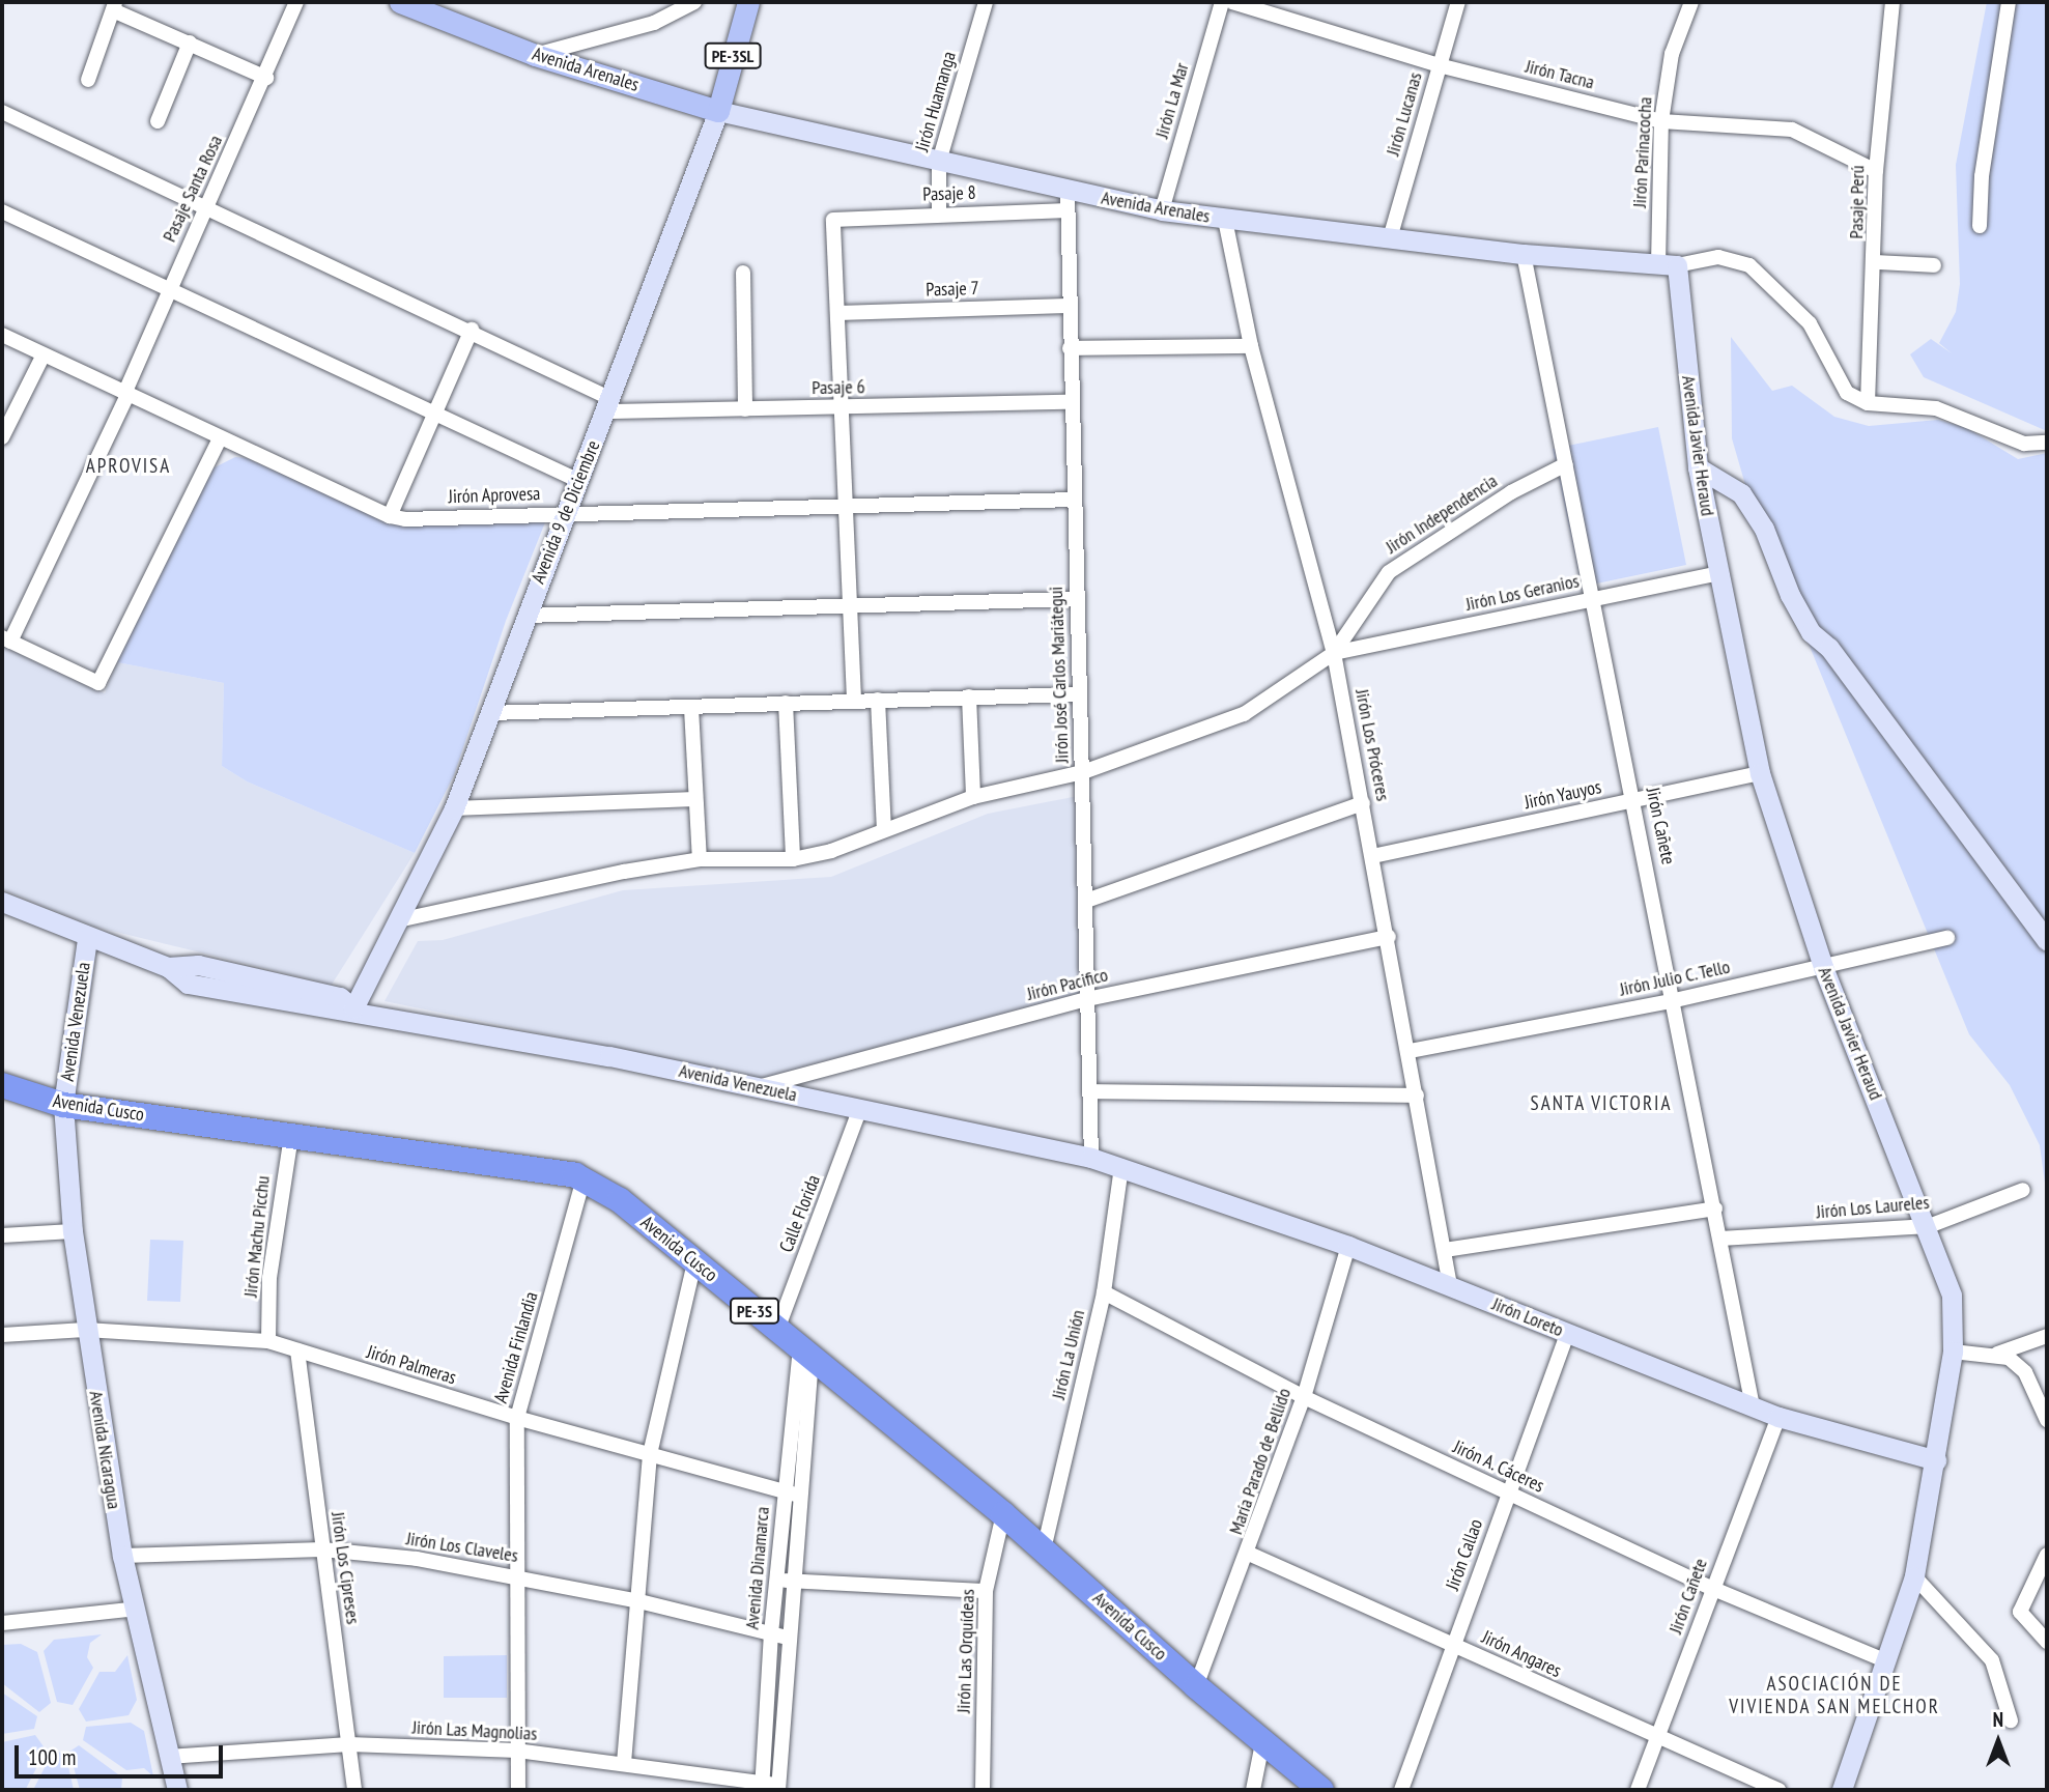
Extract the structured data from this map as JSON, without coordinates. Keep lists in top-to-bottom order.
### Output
{
  "streets": {
    "highway": ["Avenida Cusco", "PE-3S"],
    "main road": ["PE-3SL", "Avenida Arenales", "Avenida 9 de Diciembre"],
    "street": [
      "Jirón Tacna",
      "Jirón La Mar",
      "Jirón Huamanga",
      "Jirón Lucanas",
      "Jirón Parinacocha",
      "Pasaje Santa Rosa",
      "Pasaje 8",
      "Pasaje Perú",
      "Pasaje 7",
      "Pasaje 6",
      "Avenida Javier Heraud",
      "Jirón Aprovesa",
      "Jirón Independencia",
      "Jirón Los Geranios",
      "Jirón José Carlos Mariátegui",
      "Jirón Los Próceres",
      "Jirón Yauyos",
      "Jirón Cañete",
      "Jirón Julio C. Tello",
      "Jirón Pacifico",
      "Avenida Venezuela",
      "Jirón Los Laureles",
      "Calle Florida",
      "Jirón Machu Picchu",
      "Jirón Loreto",
      "Avenida Finlandia",
      "Jirón La Unión",
      "Jirón Palmeras",
      "Avenida Nicaragua",
      "María Parado de Bellido",
      "Jirón A. Cáceres",
      "Jirón Los Claveles",
      "Jirón Callao",
      "Jirón Los Cipreses",
      "Avenida Dinamarca",
      "Jirón Las Orquídeas",
      "Jirón Angares",
      "Jirón Las Magnolias"
    ]
  },
  "crossings": [
    ["Avenida Arenales", "Jirón La Mar"],
    ["Avenida Arenales", "Jirón Huamanga"],
    ["Avenida Arenales", "Jirón Lucanas"],
    ["Avenida Arenales", "Jirón Parinacocha"],
    ["Avenida Arenales", "Pasaje 8"],
    ["Avenida Arenales", "Pasaje Perú"],
    ["Avenida Arenales", "Avenida Javier Heraud"],
    ["Avenida Arenales", "Avenida 9 de Diciembre"],
    ["Avenida Arenales", "Jirón José Carlos Mariátegui"],
    ["Avenida Arenales", "Jirón Los Próceres"],
    ["Avenida Arenales", "Jirón Cañete"],
    ["Jirón Tacna", "Jirón Lucanas"],
    ["Jirón Tacna", "Jirón Parinacocha"],
    ["Jirón Tacna", "Pasaje Perú"],
    ["Jirón Huamanga", "Pasaje 8"],
    ["Jirón Parinacocha", "Avenida Javier Heraud"],
    ["Pasaje Santa Rosa", "Jirón Aprovesa"],
    ["Pasaje 8", "Pasaje 7"],
    ["Pasaje 8", "Jirón José Carlos Mariátegui"],
    ["Pasaje 7", "Jirón José Carlos Mariátegui"],
    ["Pasaje 6", "Avenida 9 de Diciembre"],
    ["Pasaje 6", "Jirón José Carlos Mariátegui"],
    ["Avenida Javier Heraud", "Jirón Los Geranios"],
    ["Avenida Javier Heraud", "Jirón Yauyos"],
    ["Avenida Javier Heraud", "Jirón Julio C. Tello"],
    ["Avenida Javier Heraud", "Jirón Los Laureles"],
    ["Avenida Javier Heraud", "Jirón Loreto"],
    ["Avenida Javier Heraud", "Jirón A. Cáceres"],
    ["Jirón Aprovesa", "Avenida 9 de Diciembre"],
    ["Jirón Aprovesa", "Jirón José Carlos Mariátegui"],
    ["Avenida 9 de Diciembre", "Avenida Venezuela"],
    ["Jirón Independencia", "Jirón Los Geranios"],
    ["Jirón Independencia", "Jirón Los Próceres"],
    ["Jirón Independencia", "Jirón Cañete"],
    ["Jirón Los Geranios", "Jirón Los Próceres"],
    ["Jirón Los Geranios", "Jirón Cañete"],
    ["Jirón José Carlos Mariátegui", "Jirón Pacifico"],
    ["Jirón José Carlos Mariátegui", "Avenida Venezuela"],
    ["Jirón Los Próceres", "Jirón Yauyos"],
    ["Jirón Los Próceres", "Jirón Julio C. Tello"],
    ["Jirón Los Próceres", "Jirón Pacifico"],
    ["Jirón Los Próceres", "Jirón Loreto"],
    ["Jirón Yauyos", "Jirón Cañete"],
    ["Jirón Cañete", "Jirón Julio C. Tello"],
    ["Jirón Cañete", "Jirón Los Laureles"],
    ["Jirón Cañete", "Jirón Loreto"],
    ["Jirón Cañete", "Jirón A. Cáceres"],
    ["Jirón Cañete", "Jirón Angares"],
    ["Jirón Pacifico", "Avenida Venezuela"],
    ["Avenida Venezuela", "Avenida Cusco"],
    ["Avenida Venezuela", "Calle Florida"],
    ["Avenida Venezuela", "Jirón Loreto"],
    ["Avenida Venezuela", "Jirón La Unión"],
    ["Avenida Venezuela", "Avenida Nicaragua"],
    ["Avenida Cusco", "Calle Florida"],
    ["Avenida Cusco", "Jirón Machu Picchu"],
    ["Avenida Cusco", "Avenida Finlandia"],
    ["Avenida Cusco", "Jirón La Unión"],
    ["Avenida Cusco", "Avenida Nicaragua"],
    ["Avenida Cusco", "María Parado de Bellido"],
    ["Avenida Cusco", "Avenida Dinamarca"],
    ["Avenida Cusco", "Jirón Las Orquídeas"],
    ["Jirón Machu Picchu", "Jirón Palmeras"],
    ["Jirón Loreto", "Jirón La Unión"],
    ["Jirón Loreto", "María Parado de Bellido"],
    ["Jirón Loreto", "Jirón Callao"],
    ["Avenida Finlandia", "Jirón Palmeras"],
    ["Avenida Finlandia", "Jirón Los Claveles"],
    ["Avenida Finlandia", "Jirón Las Magnolias"],
    ["Jirón La Unión", "Jirón A. Cáceres"],
    ["Jirón Palmeras", "Avenida Nicaragua"],
    ["Jirón Palmeras", "Jirón Los Cipreses"],
    ["Jirón Palmeras", "Avenida Dinamarca"],
    ["Avenida Nicaragua", "Jirón Los Claveles"],
    ["Avenida Nicaragua", "Jirón Las Magnolias"],
    ["María Parado de Bellido", "Jirón A. Cáceres"],
    ["María Parado de Bellido", "Jirón Angares"],
    ["Jirón A. Cáceres", "Jirón Callao"],
    ["Jirón Los Claveles", "Jirón Los Cipreses"],
    ["Jirón Los Claveles", "Avenida Dinamarca"],
    ["Jirón Callao", "Jirón Angares"],
    ["Jirón Los Cipreses", "Jirón Las Magnolias"],
    ["Avenida Dinamarca", "Jirón Las Magnolias"]
  ],
  "districts": ["APROVISA", "SANTA VICTORIA", "ASOCIACIÓN DE VIVIENDA SAN MELCHOR"],
  "scale_bar": "100 m",
  "north": "top"
}
